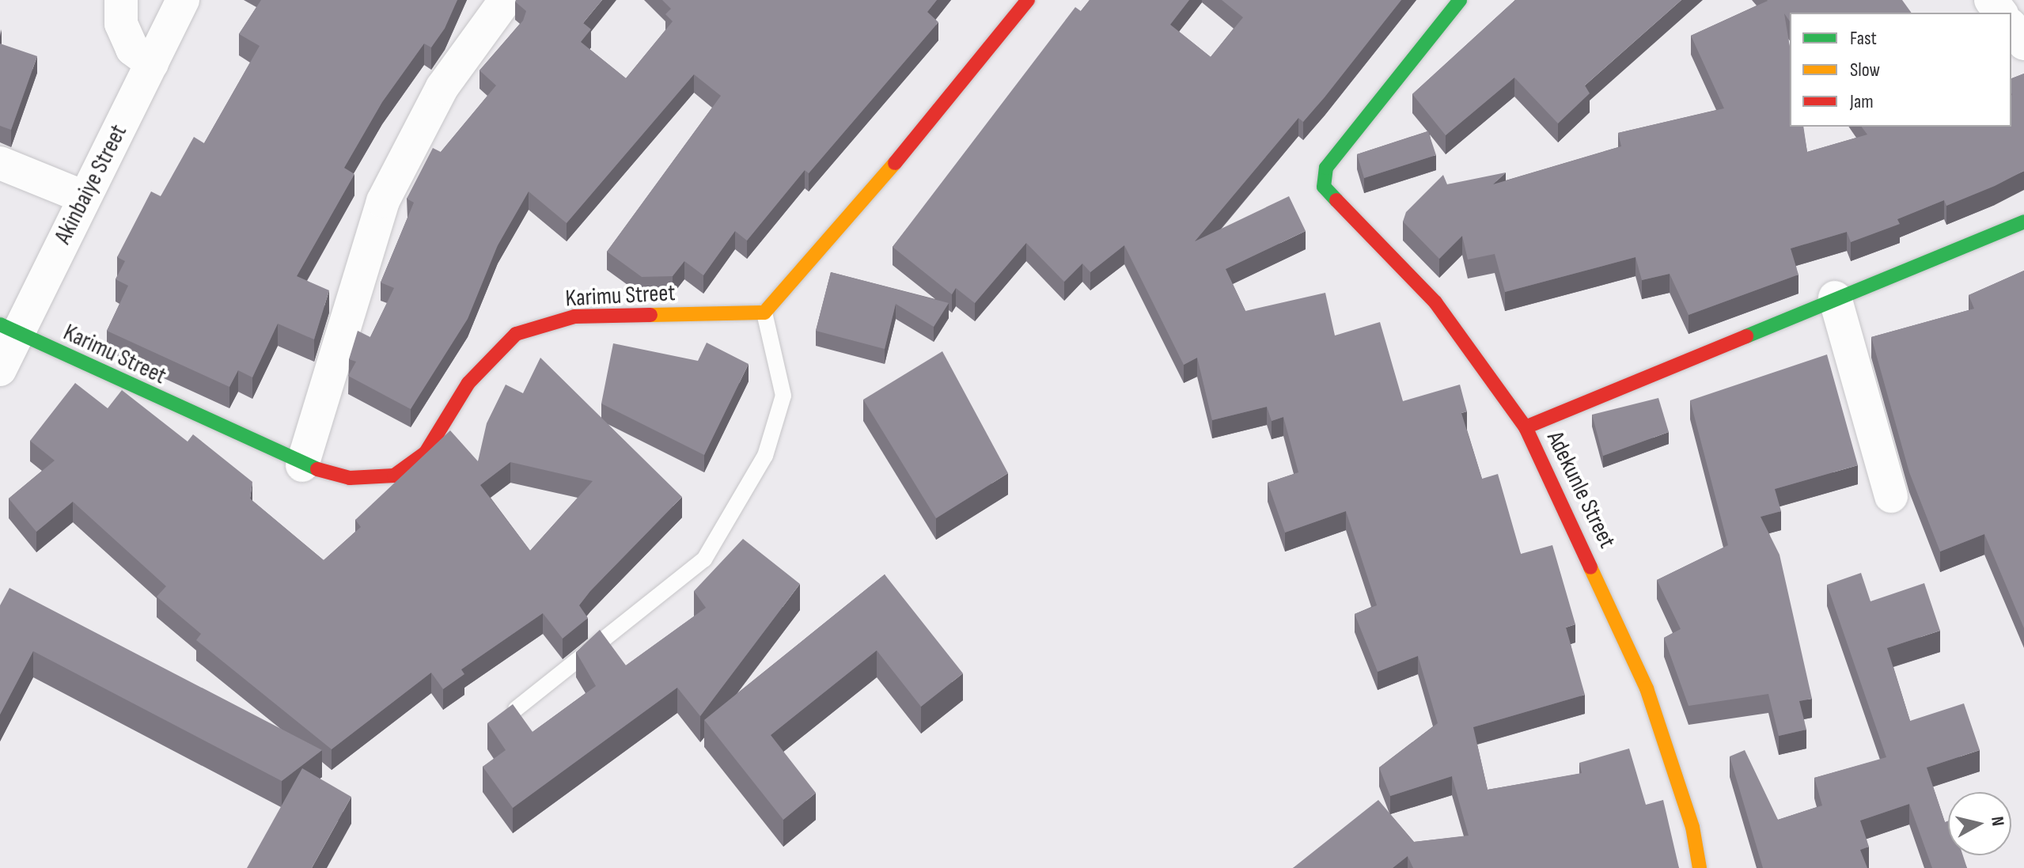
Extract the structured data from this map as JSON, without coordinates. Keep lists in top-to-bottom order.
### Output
{
  "streets": {
    "street": ["Akinbaiye Street", "Karimu Street", "Adekunle Street"]
  },
  "crossings": [
    ["Akinbaiye Street", "Karimu Street"]
  ],
  "legend": ["Fast", "Slow", "Jam"],
  "north": "right"
}
